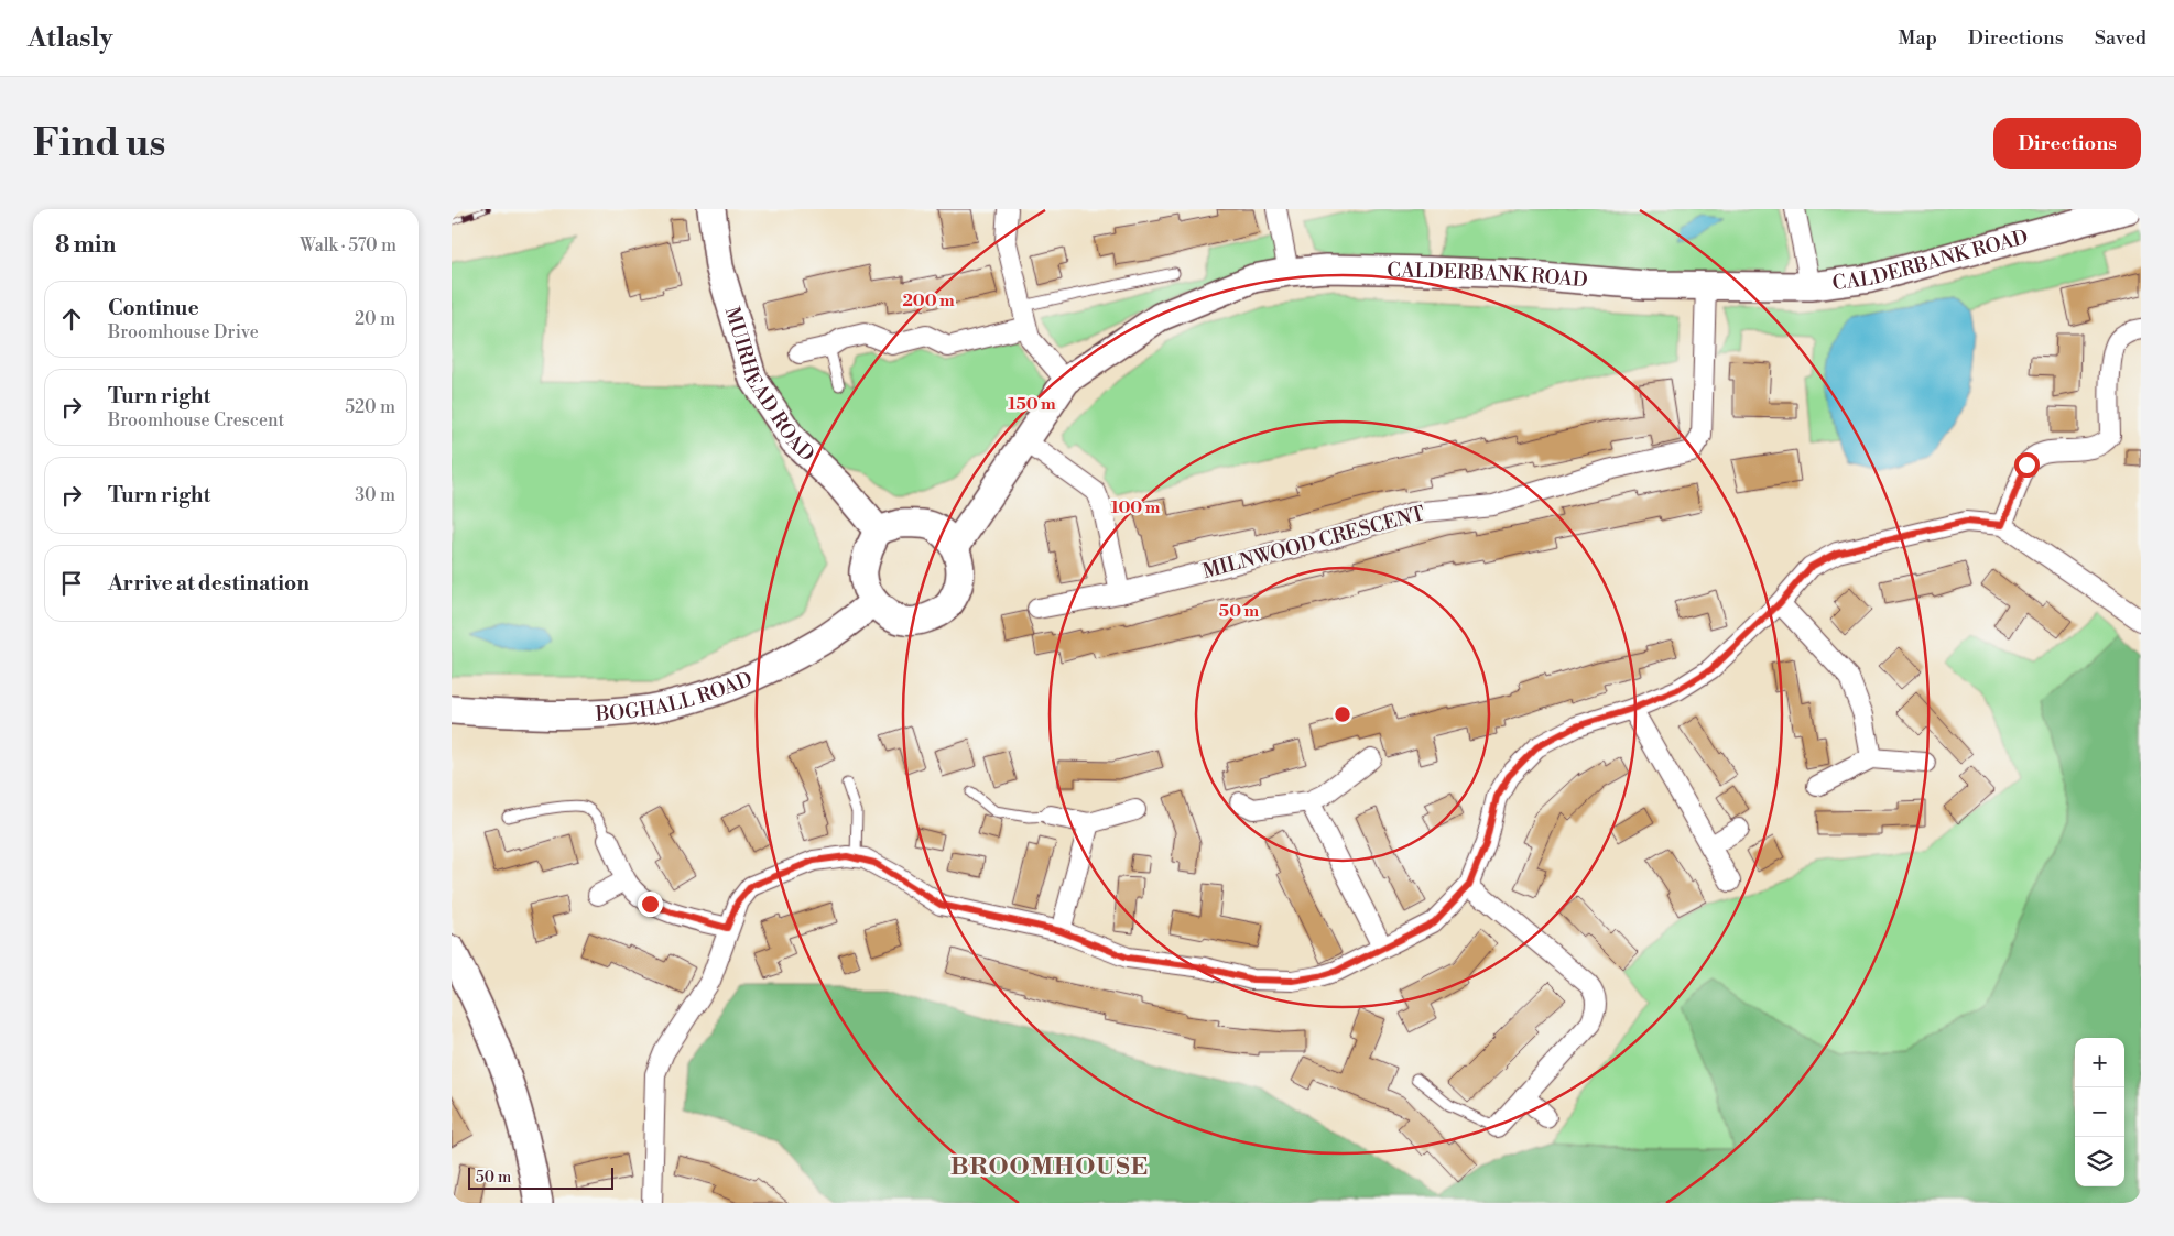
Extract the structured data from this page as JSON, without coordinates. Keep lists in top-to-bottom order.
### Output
{
  "streets": {
    "street": [
      "CALDERBANK ROAD",
      "MUIRHEAD ROAD",
      "MILNWOOD CRESCENT",
      "BOGHALL ROAD"
    ]
  },
  "crossings": [
    ["CALDERBANK ROAD", "MUIRHEAD ROAD"],
    ["CALDERBANK ROAD", "MILNWOOD CRESCENT"],
    ["CALDERBANK ROAD", "BOGHALL ROAD"],
    ["MUIRHEAD ROAD", "BOGHALL ROAD"]
  ],
  "districts": ["BROOMHOUSE"],
  "scale_bar": "50 m",
  "page": {
    "header": "Atlasly",
    "nav": ["Map", "Directions", "Saved"],
    "buttons": "Directions",
    "title": "Find us",
    "heading": ["8 min", "Walk · 570 m"],
    "list": [
      ["Continue", "Broomhouse Drive", "20 m"],
      ["Turn right", "Broomhouse Crescent", "520 m"],
      ["Turn right", "30 m"],
      "Arrive at destination"
    ],
    "map_buttons": ["+", "−"],
    "scale": "50 m"
  },
  "rings": [
    "200 m",
    "150 m",
    "100 m",
    "50 m"
  ]
}
